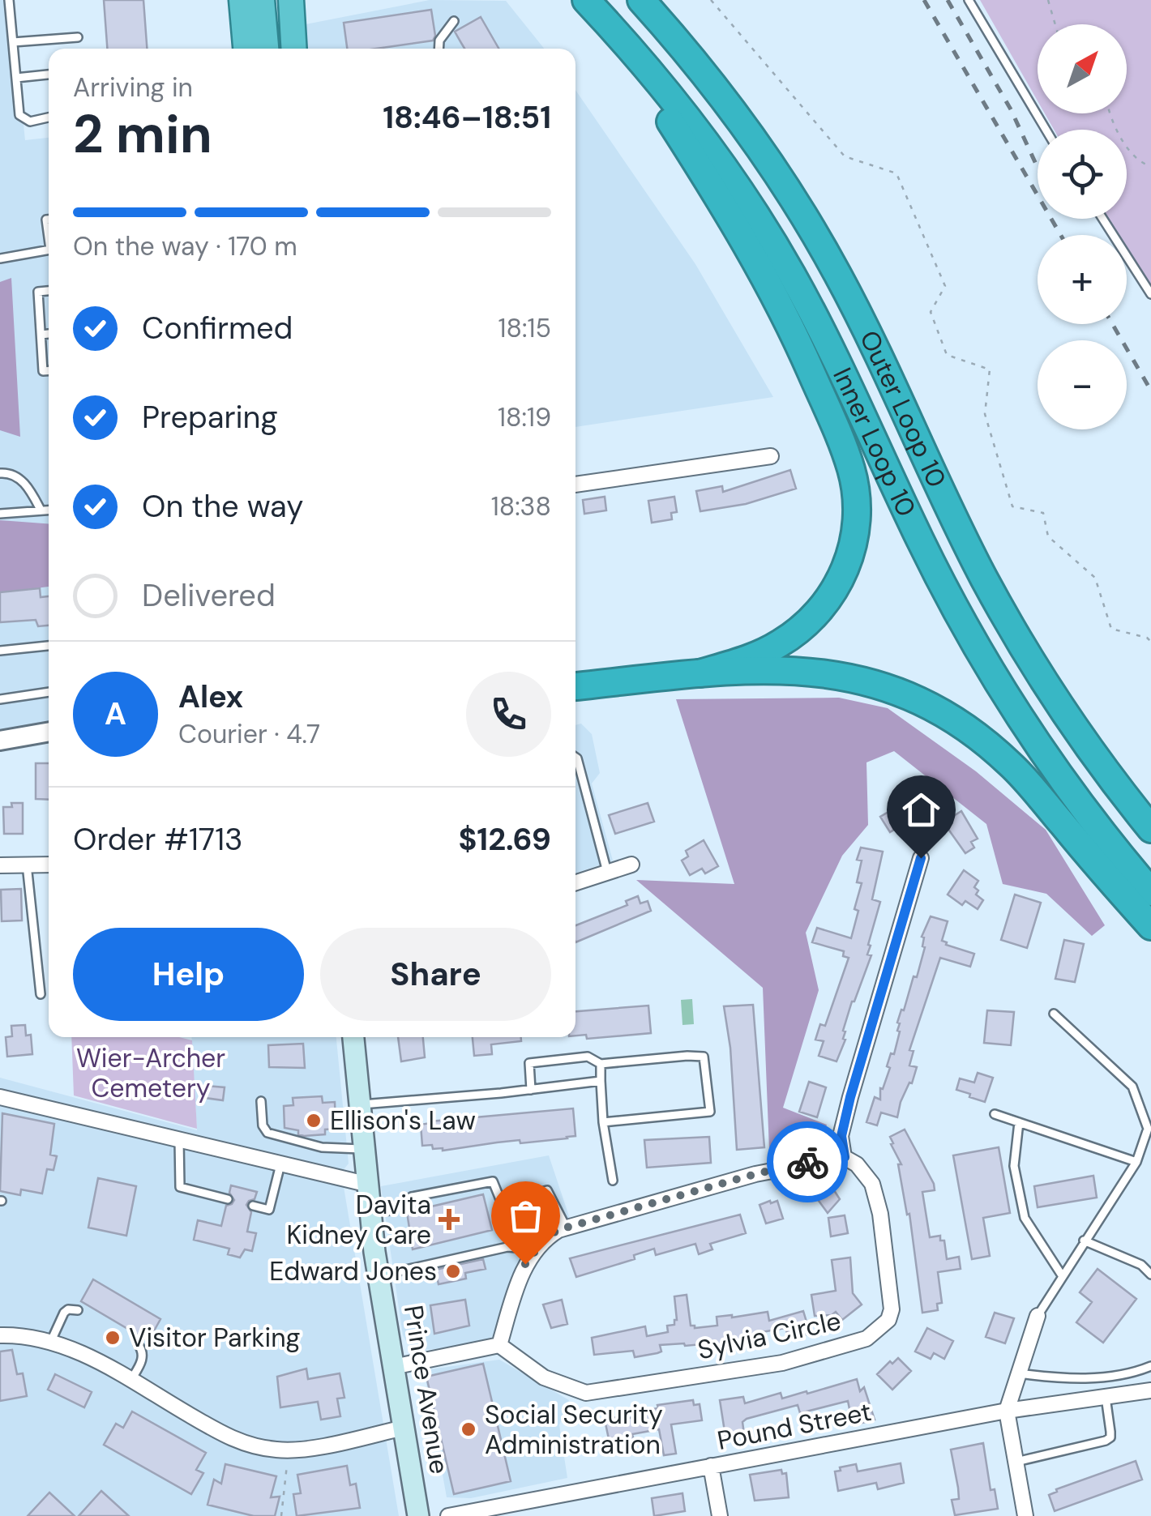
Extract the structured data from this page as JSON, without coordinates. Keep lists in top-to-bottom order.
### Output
{
  "streets": {
    "highway": ["Outer Loop 10", "Inner Loop 10"],
    "main road": ["Prince Avenue"],
    "street": ["Sylvia Circle", "Pound Street"]
  },
  "parks": ["Wier-Archer Cemetery"],
  "places": {
    "other": [
      "Ellison's Law",
      "Edward Jones",
      "Visitor Parking",
      "Social Security Administration"
    ],
    "health": ["Davita Kidney Care"]
  },
  "north": "top right",
  "page": {
    "map_buttons": ["+", "−"],
    "heading": ["2 min", "Arriving in", "18:46–18:51"],
    "panel": [
      "Alex",
      "Courier · 4.7",
      "Order #1713",
      "$12.69"
    ],
    "bar": "On the way · 170 m",
    "list": [
      ["Confirmed", "18:15"],
      ["Preparing", "18:19"],
      ["On the way", "18:38"],
      "Delivered"
    ],
    "round": "A",
    "buttons": ["Help", "Share"]
  }
}
